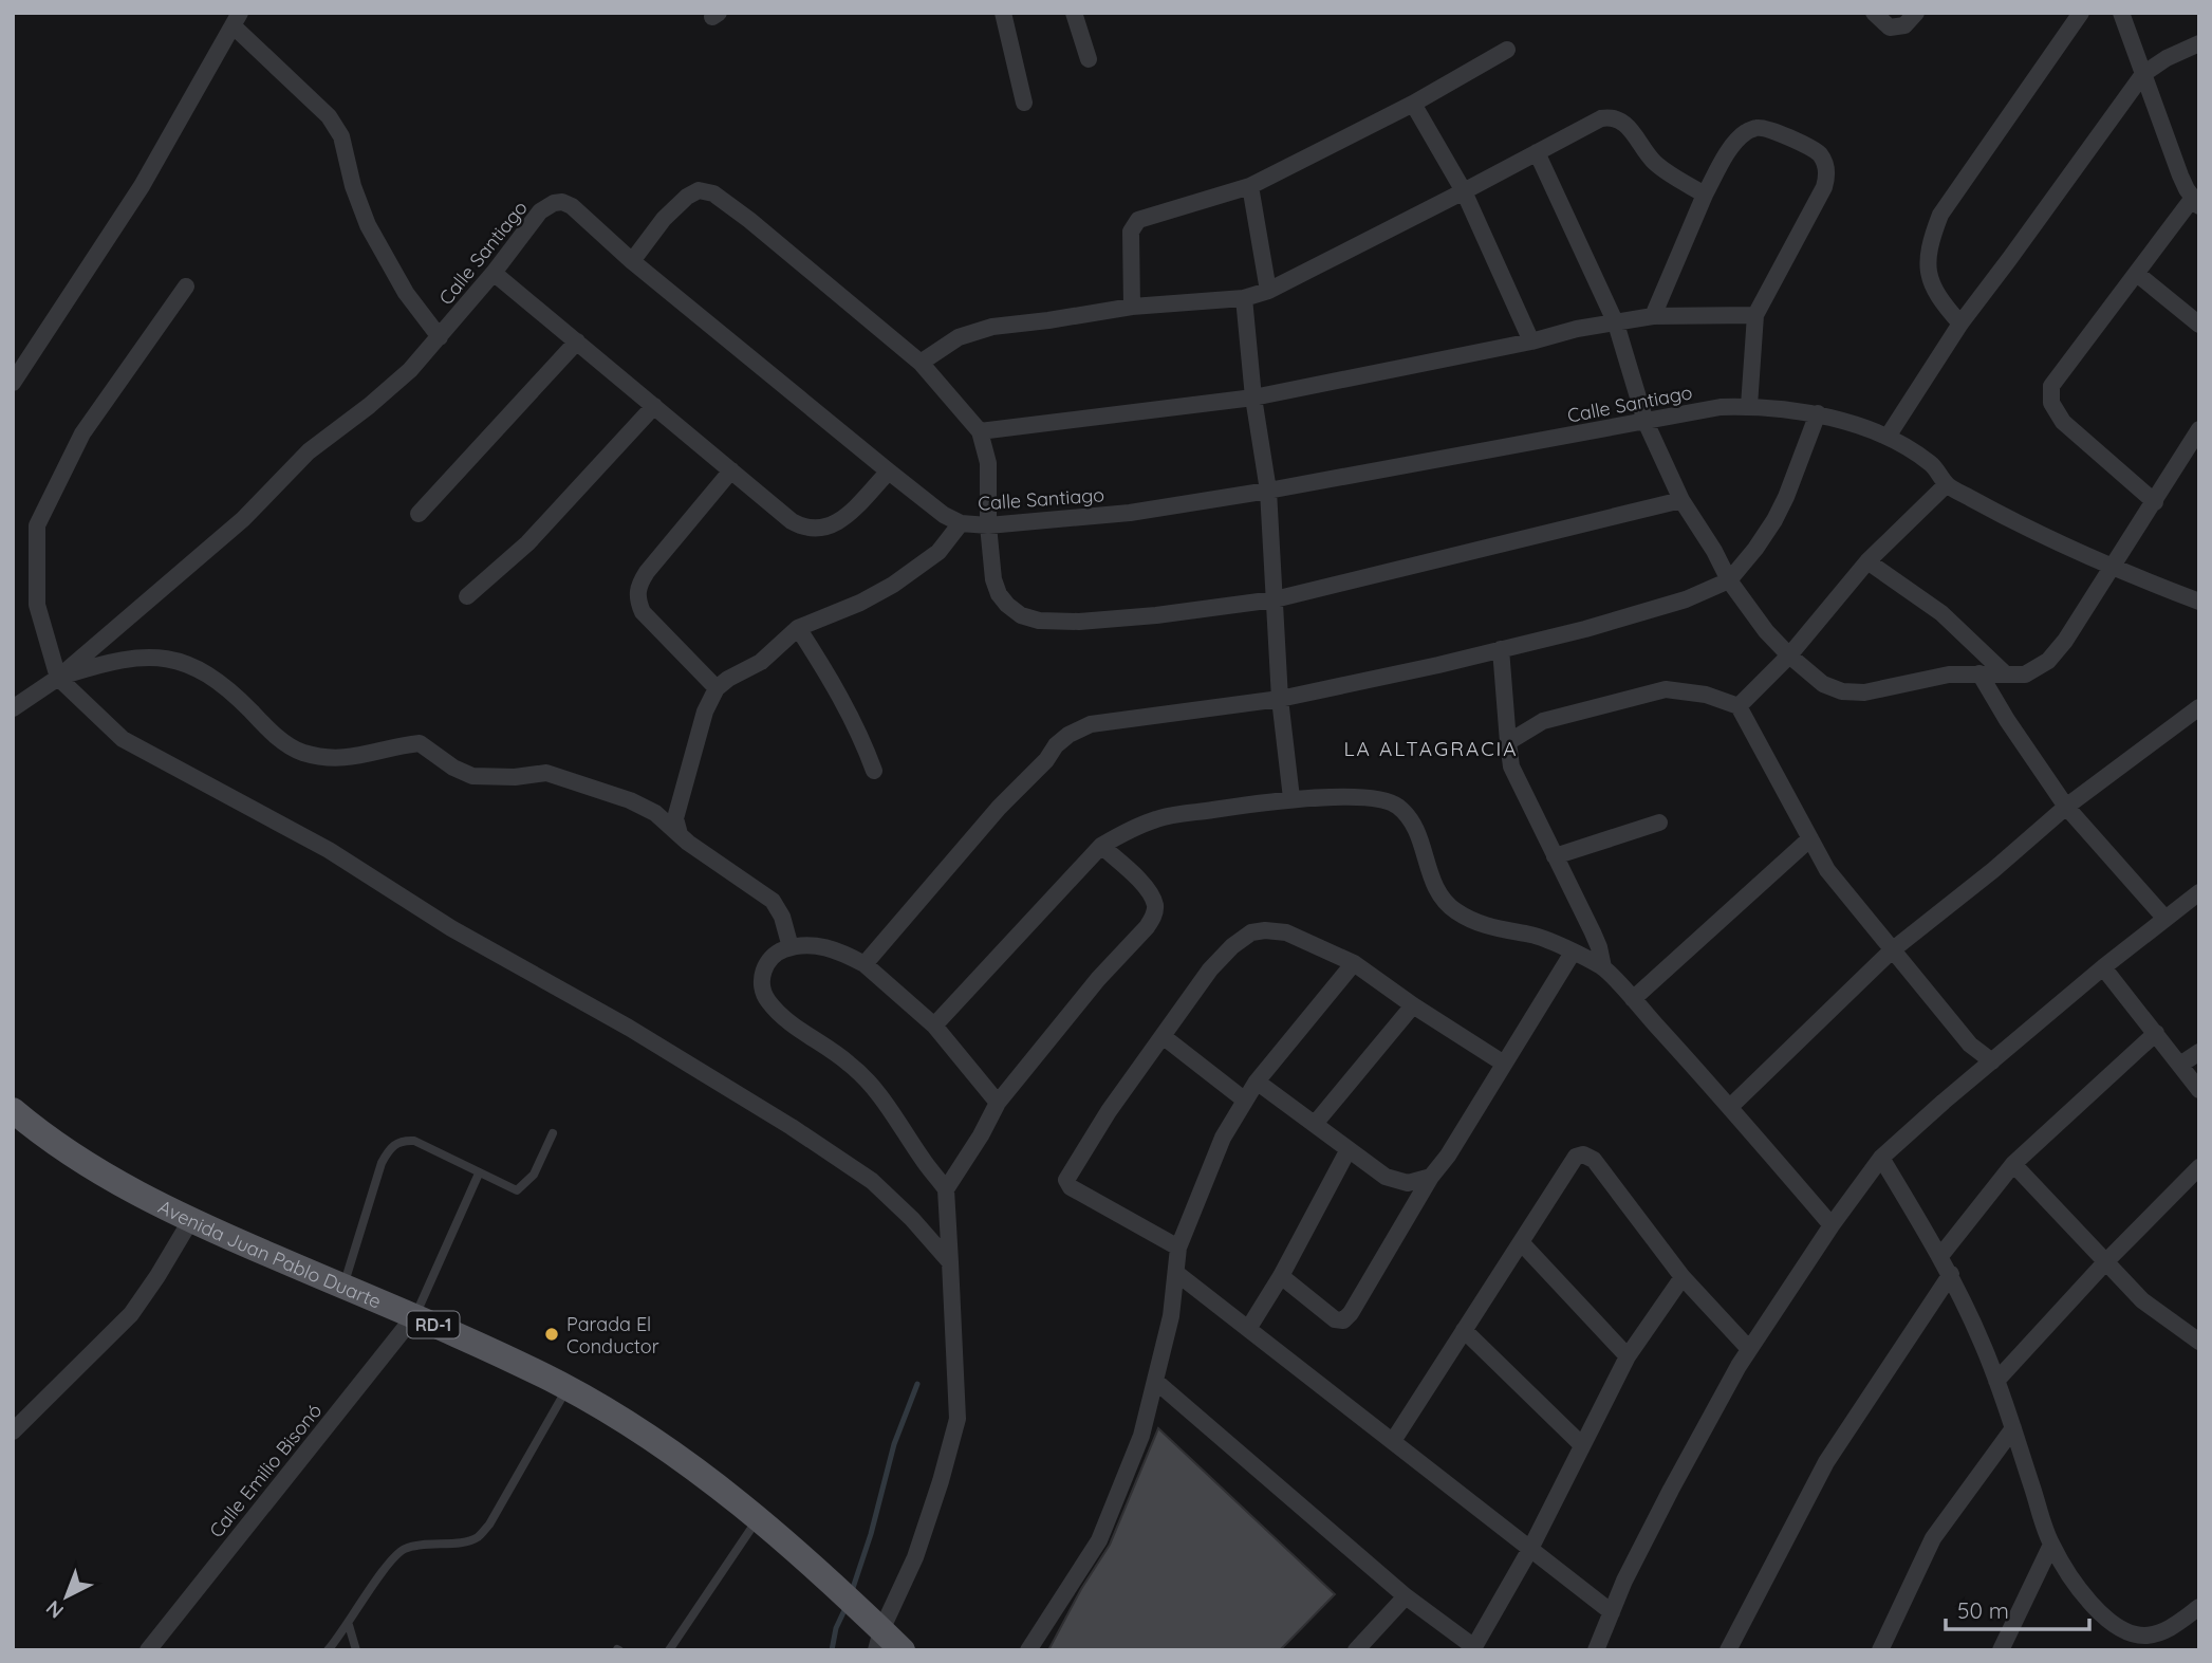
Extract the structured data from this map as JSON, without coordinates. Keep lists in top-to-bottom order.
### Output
{
  "streets": {
    "main road": ["Avenida Juan Pablo Duarte", "RD-1"],
    "street": ["Calle Santiago", "Calle Emilio Bisonó"]
  },
  "crossings": [
    ["Avenida Juan Pablo Duarte", "Calle Emilio Bisonó"]
  ],
  "districts": ["LA ALTAGRACIA"],
  "places": ["Parada El Conductor"],
  "scale_bar": "50 m",
  "north": "bottom left"
}
